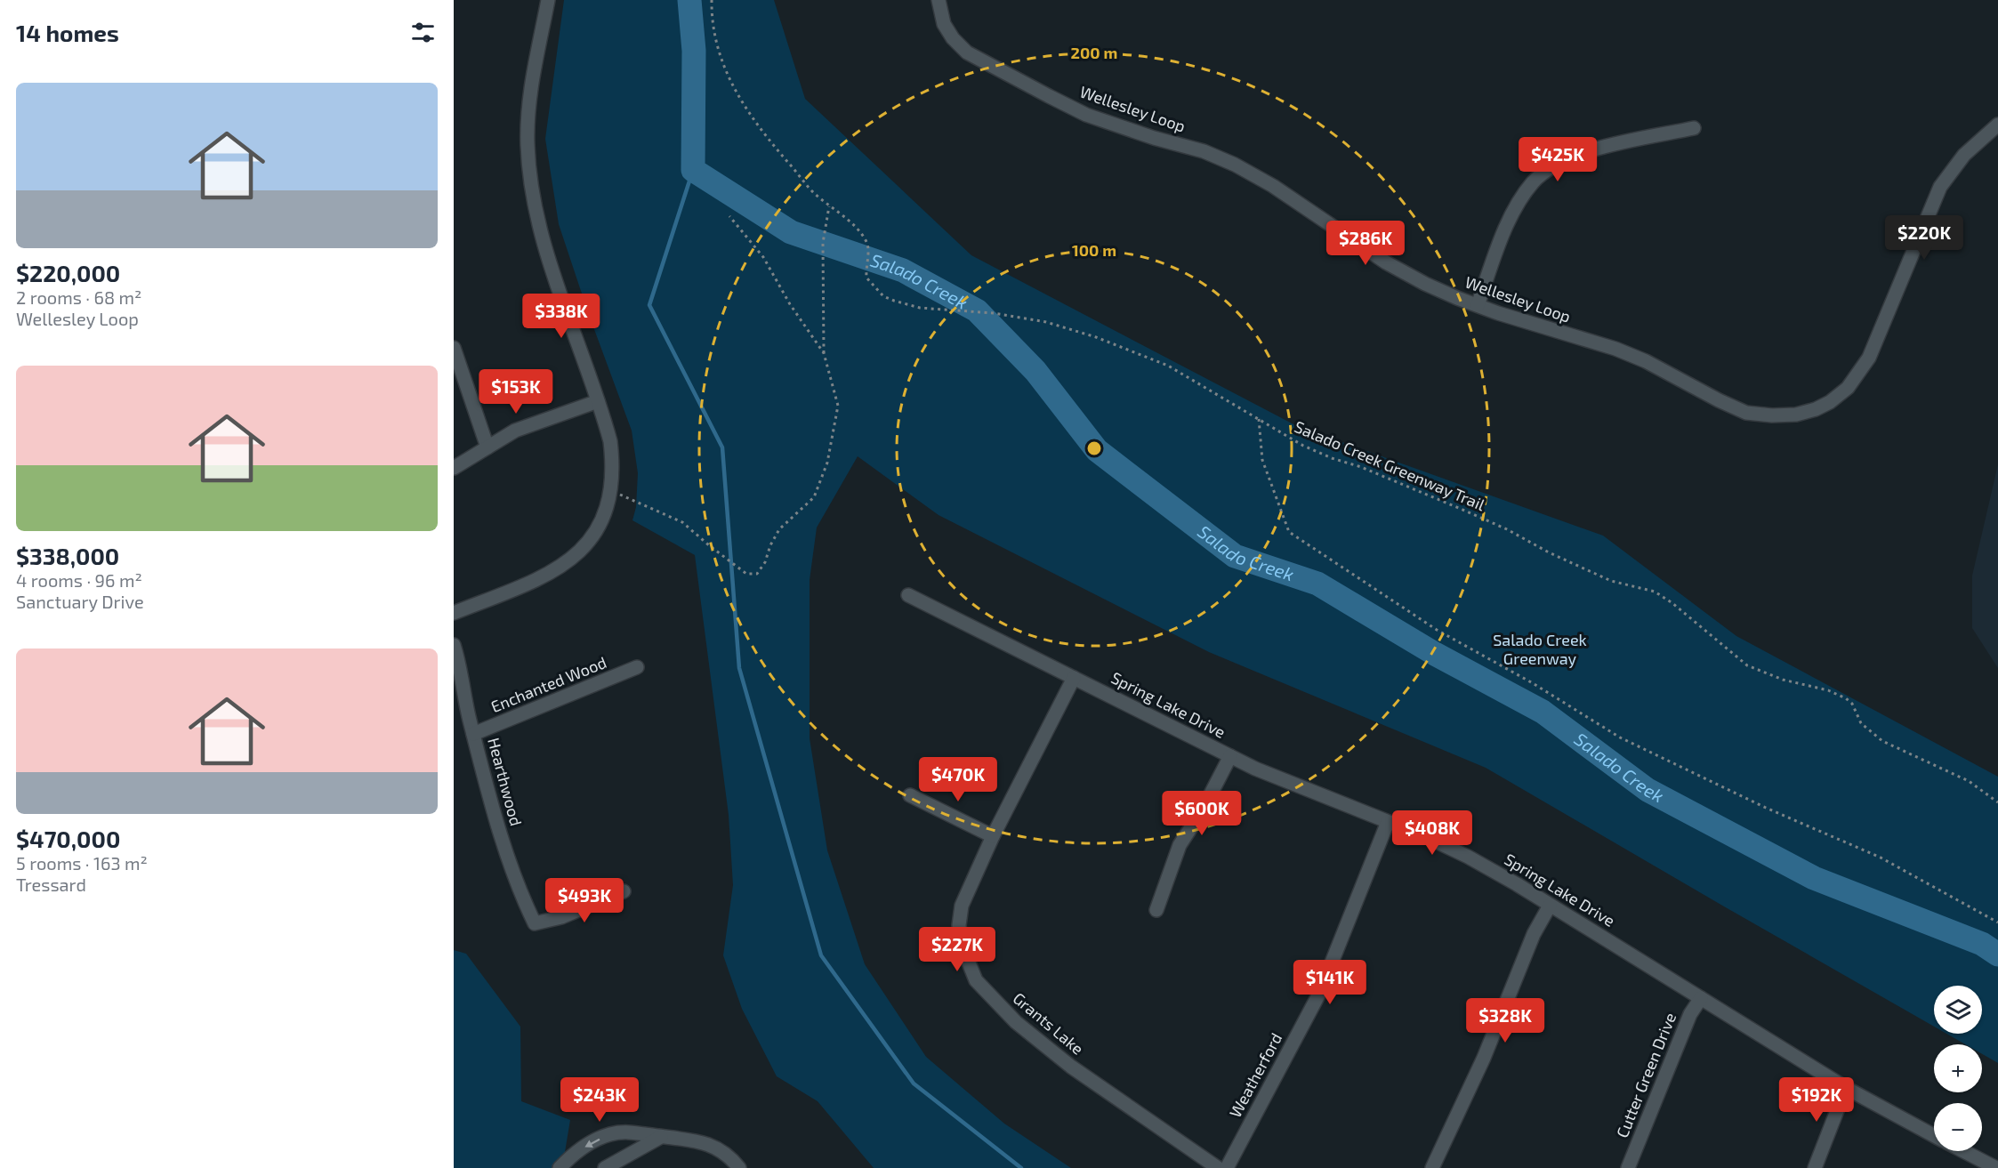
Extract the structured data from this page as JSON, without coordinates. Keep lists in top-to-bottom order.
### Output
{
  "streets": {
    "street": [
      "Wellesley Loop",
      "Enchanted Wood",
      "Spring Lake Drive",
      "Hearthwood",
      "Grants Lake",
      "Weatherford",
      "Cutter Green Drive"
    ],
    "path": ["Salado Creek Greenway Trail"]
  },
  "crossings": [
    ["Enchanted Wood", "Hearthwood"],
    ["Spring Lake Drive", "Grants Lake"],
    ["Spring Lake Drive", "Weatherford"],
    ["Spring Lake Drive", "Cutter Green Drive"]
  ],
  "water": ["Salado Creek"],
  "parks": ["Salado Creek Greenway"],
  "page": {
    "heading": "14 homes",
    "list": [
      {
        "name": "$220,000",
        "note": "2 rooms · 68 m² · Wellesley Loop"
      },
      {
        "name": "$338,000",
        "note": "4 rooms · 96 m² · Sanctuary Drive"
      },
      {
        "name": "$470,000",
        "note": "5 rooms · 163 m² · Tressard"
      }
    ],
    "price": [
      "$425K",
      "$220K",
      "$286K",
      "$338K",
      "$153K",
      "$470K",
      "$600K",
      "$408K",
      "$493K",
      "$227K",
      "$141K",
      "$328K",
      "$243K",
      "$192K"
    ],
    "map_buttons": ["+", "−"]
  },
  "rings": ["200 m", "100 m"]
}
